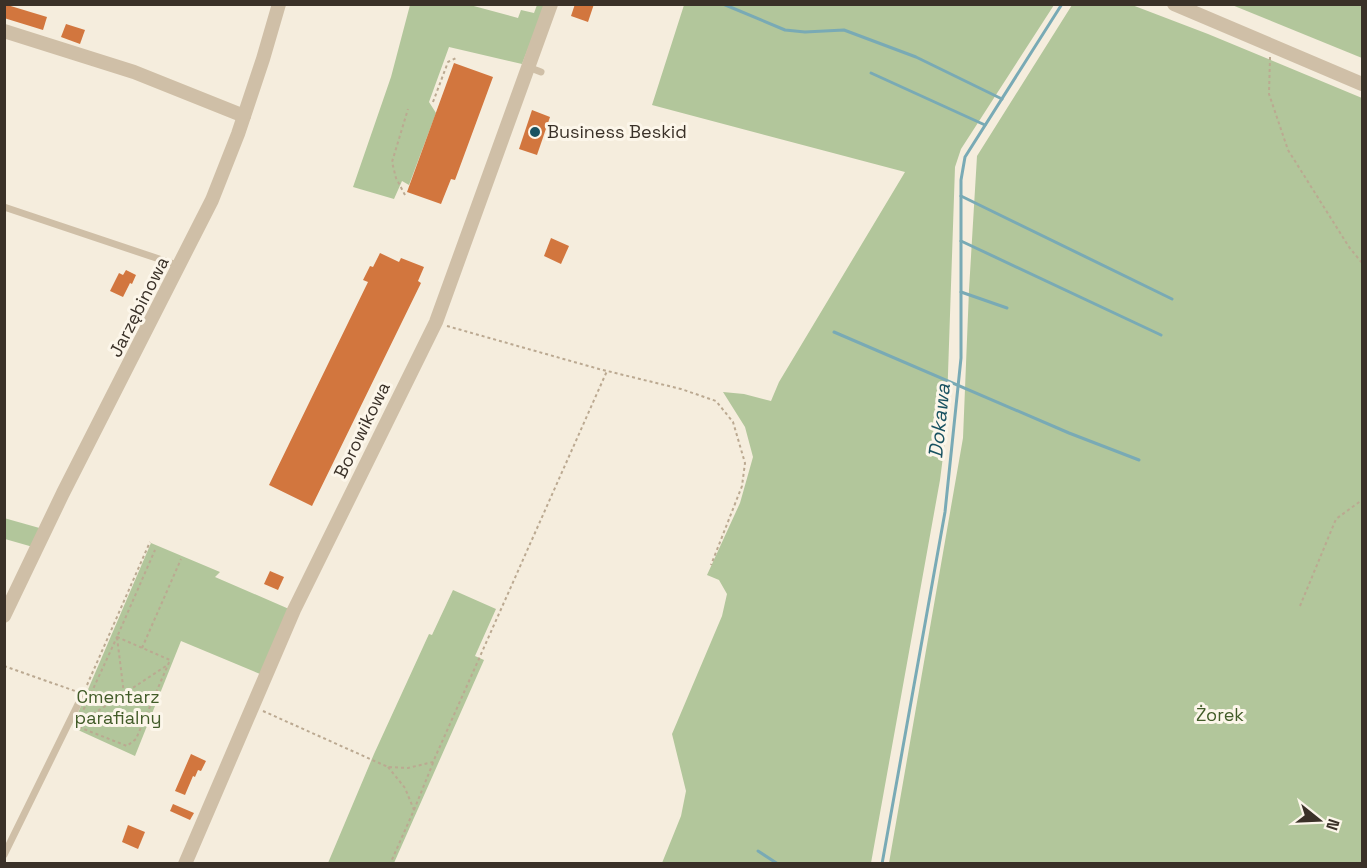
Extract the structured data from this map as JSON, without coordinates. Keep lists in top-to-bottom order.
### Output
{
  "streets": {
    "street": ["Jarzębinowa", "Borowikowa"]
  },
  "water": ["Dokawa"],
  "parks": ["Cmentarz parafialny", "Żorek"],
  "places": ["Business Beskid"],
  "north": "right"
}
